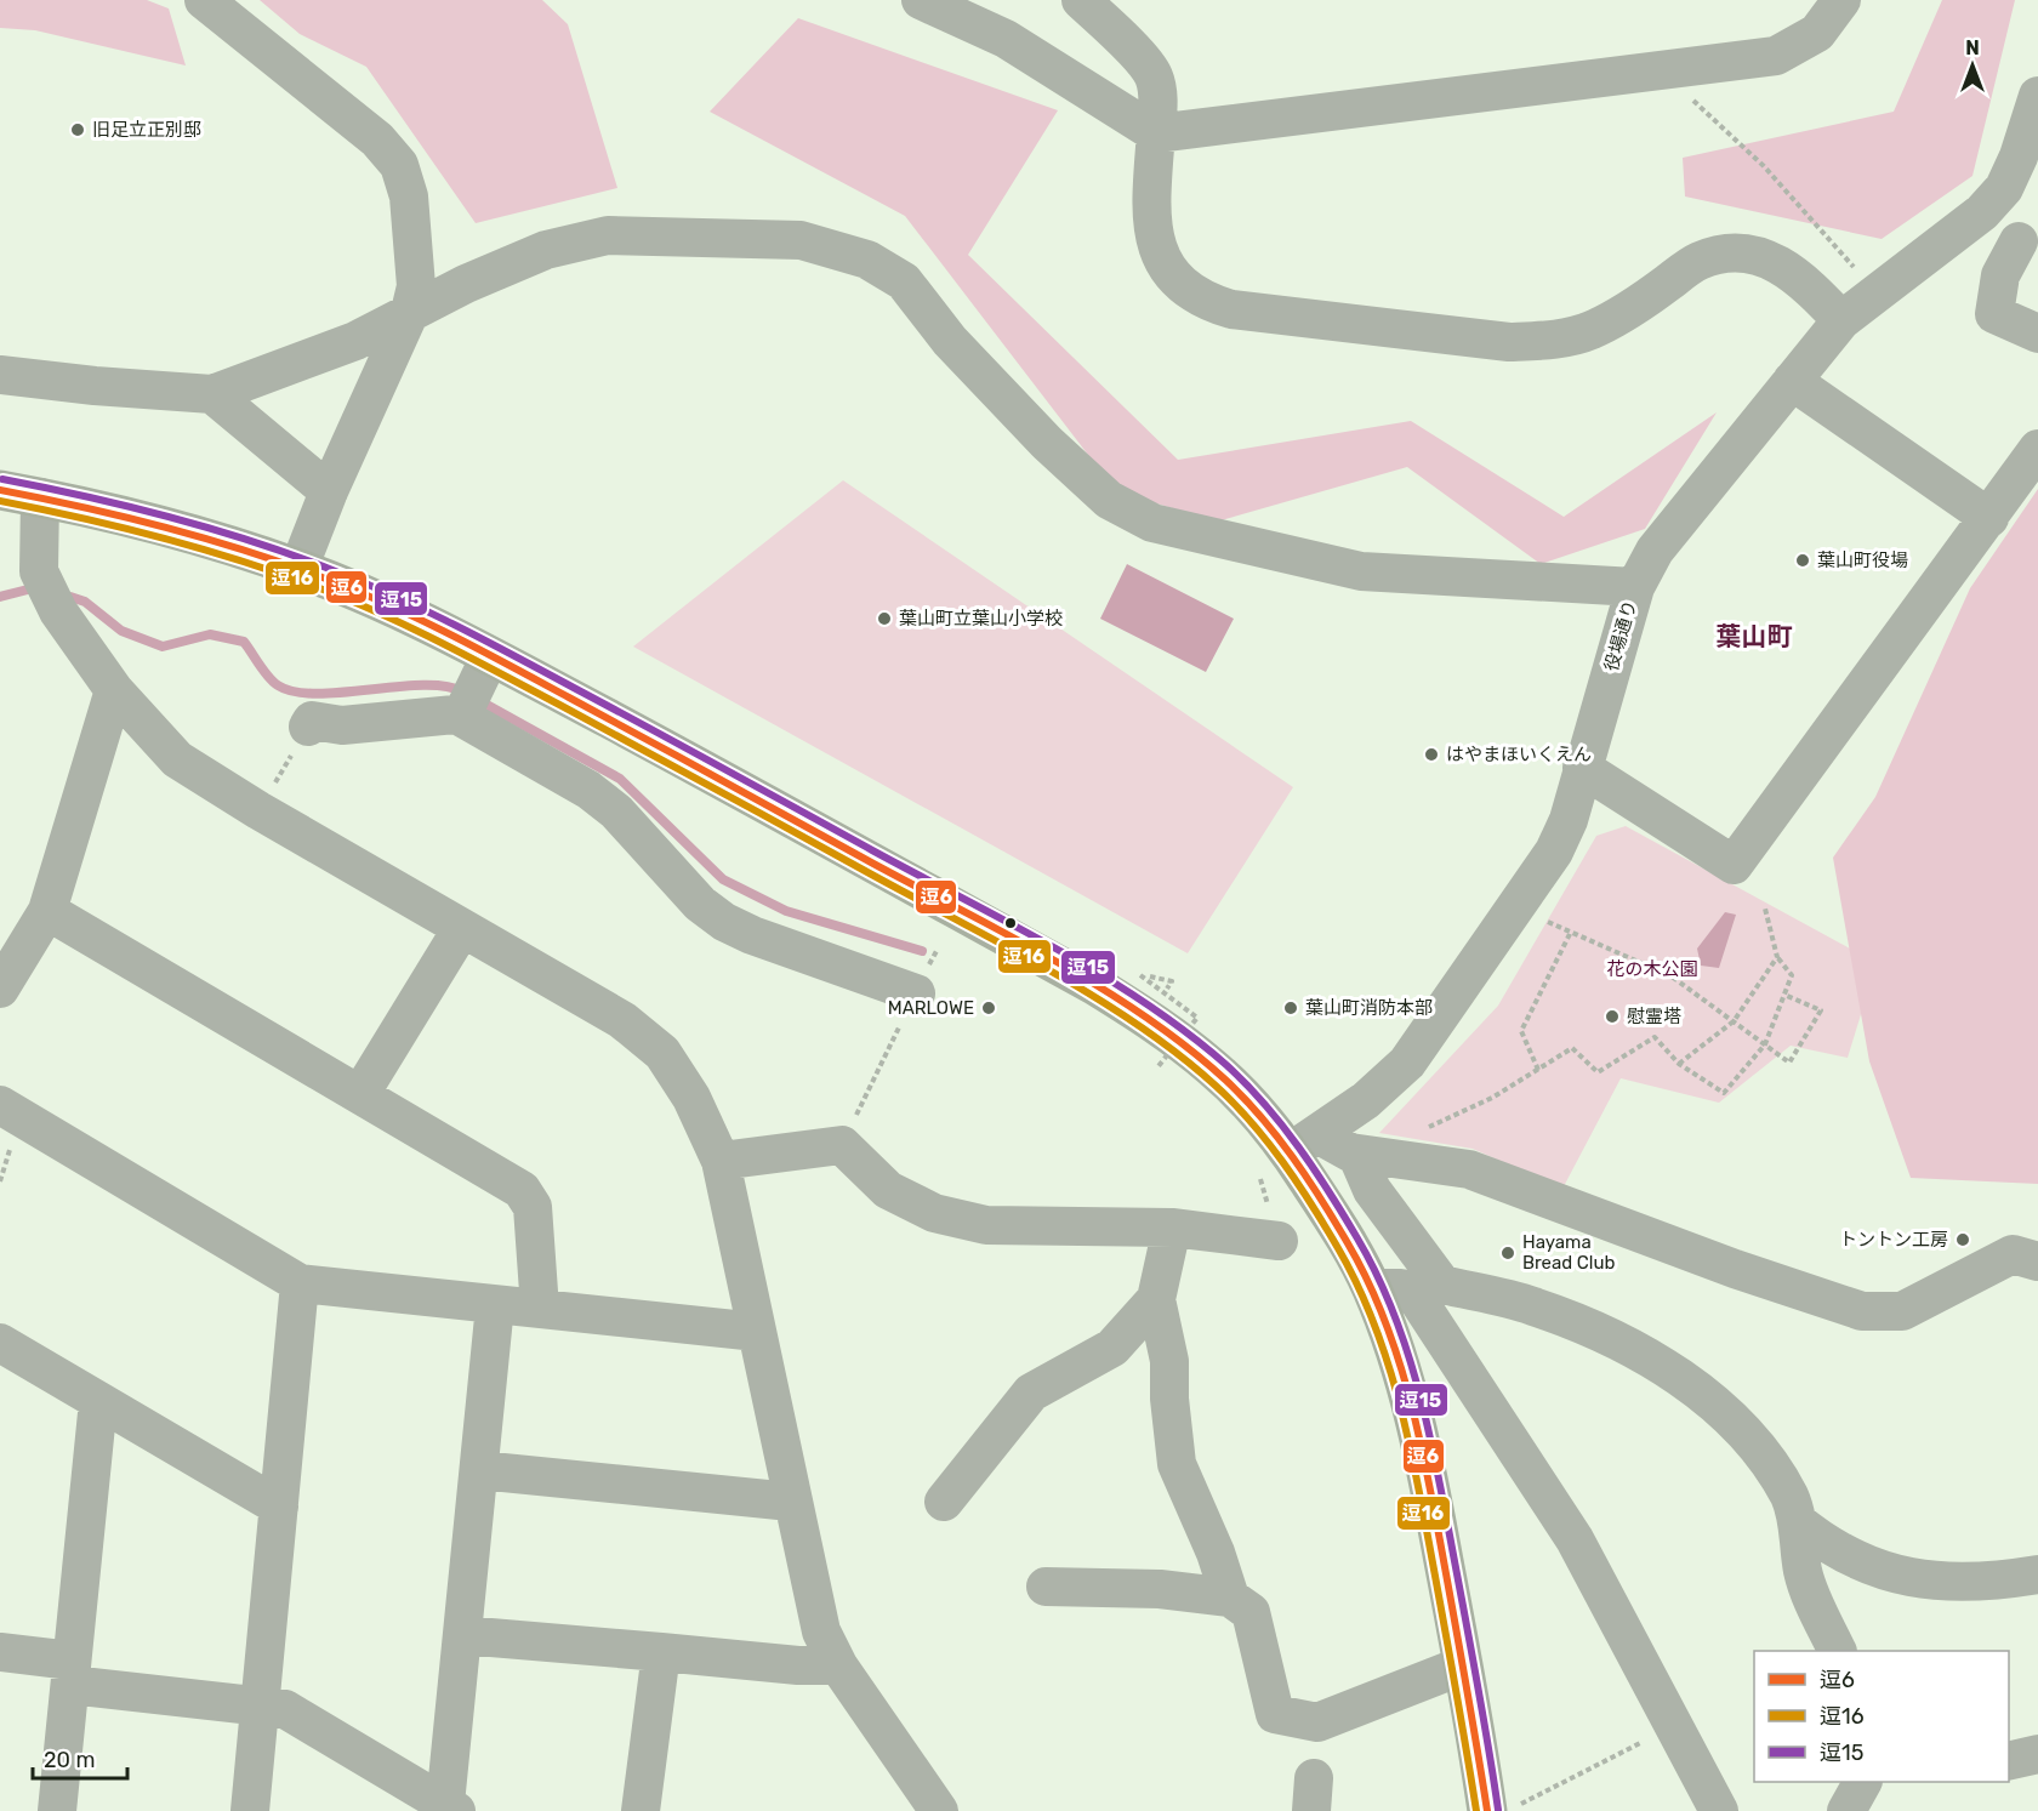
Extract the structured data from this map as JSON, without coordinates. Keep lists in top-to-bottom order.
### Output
{
  "streets": {
    "street": ["役場通り"]
  },
  "districts": ["葉山町"],
  "parks": ["花の木公園"],
  "places": [
    "旧足立正別邸",
    "葉山町役場",
    "葉山町立葉山小学校",
    "はやまほいくえん",
    "MARLOWE",
    "葉山町消防本部",
    "慰霊塔",
    "トントン工房",
    "Hayama Bread Club"
  ],
  "lines": ["transit line 逗15", "transit line 逗6", "transit line 逗16"],
  "legend": ["逗6", "逗16", "逗15"],
  "scale_bar": "20 m",
  "north": "top"
}
